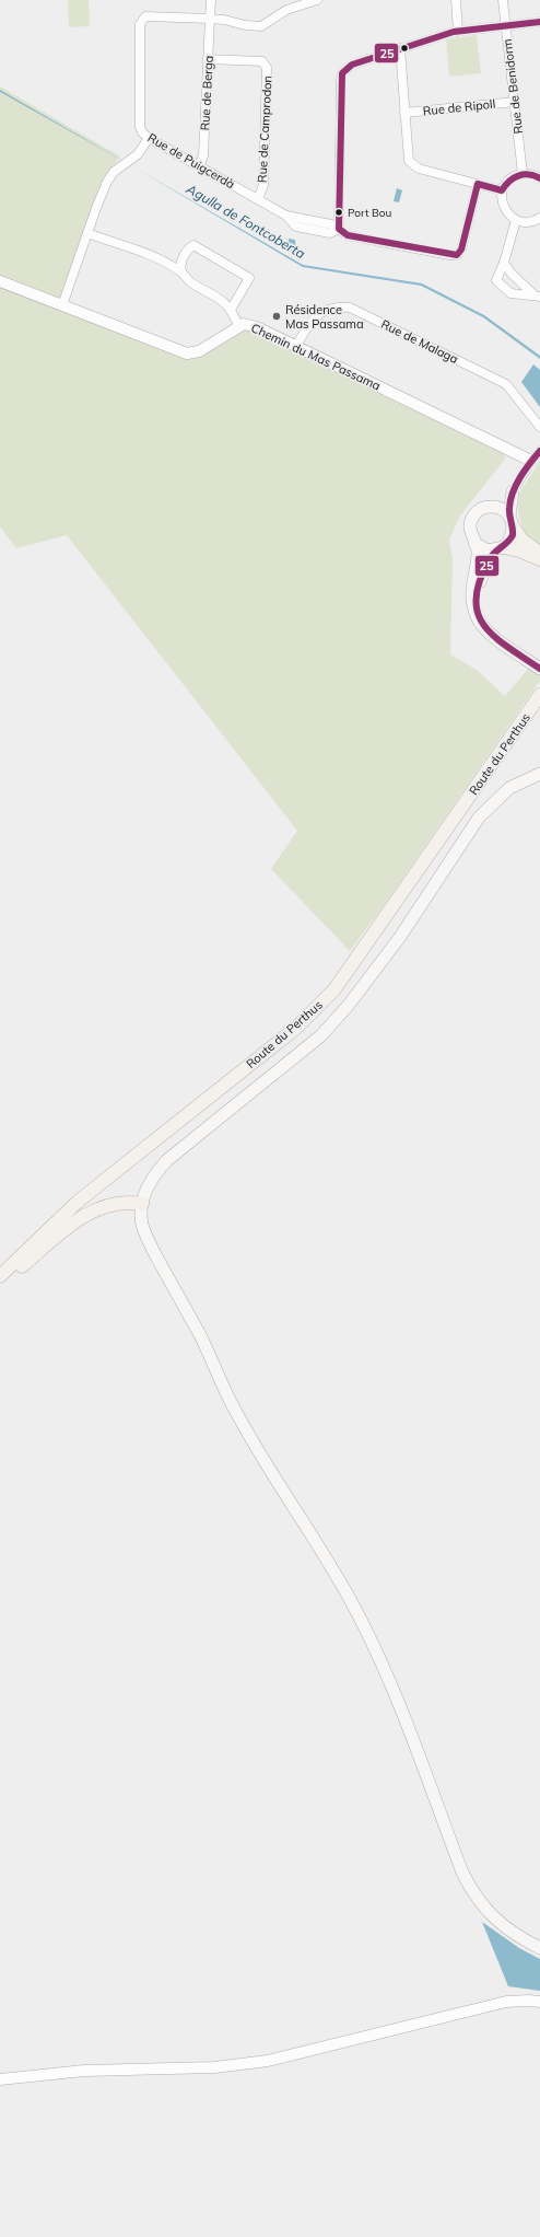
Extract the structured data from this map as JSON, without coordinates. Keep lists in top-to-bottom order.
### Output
{
  "streets": {
    "main road": ["Route du Perthus"],
    "street": [
      "Rue de Benidorm",
      "Rue de Berga",
      "Rue de Ripoll",
      "Rue de Camprodon",
      "Rue de Puigcerdà",
      "Rue de Malaga",
      "Chemin du Mas Passama"
    ]
  },
  "crossings": [
    ["Rue de Benidorm", "Rue de Ripoll"],
    ["Rue de Berga", "Rue de Camprodon"],
    ["Rue de Berga", "Rue de Puigcerdà"],
    ["Rue de Camprodon", "Rue de Puigcerdà"],
    ["Rue de Malaga", "Chemin du Mas Passama"]
  ],
  "water": ["Agulla de Fontcoberta"],
  "places": ["Port Bou", "Résidence Mas Passama"],
  "lines": ["transit line 25"]
}
